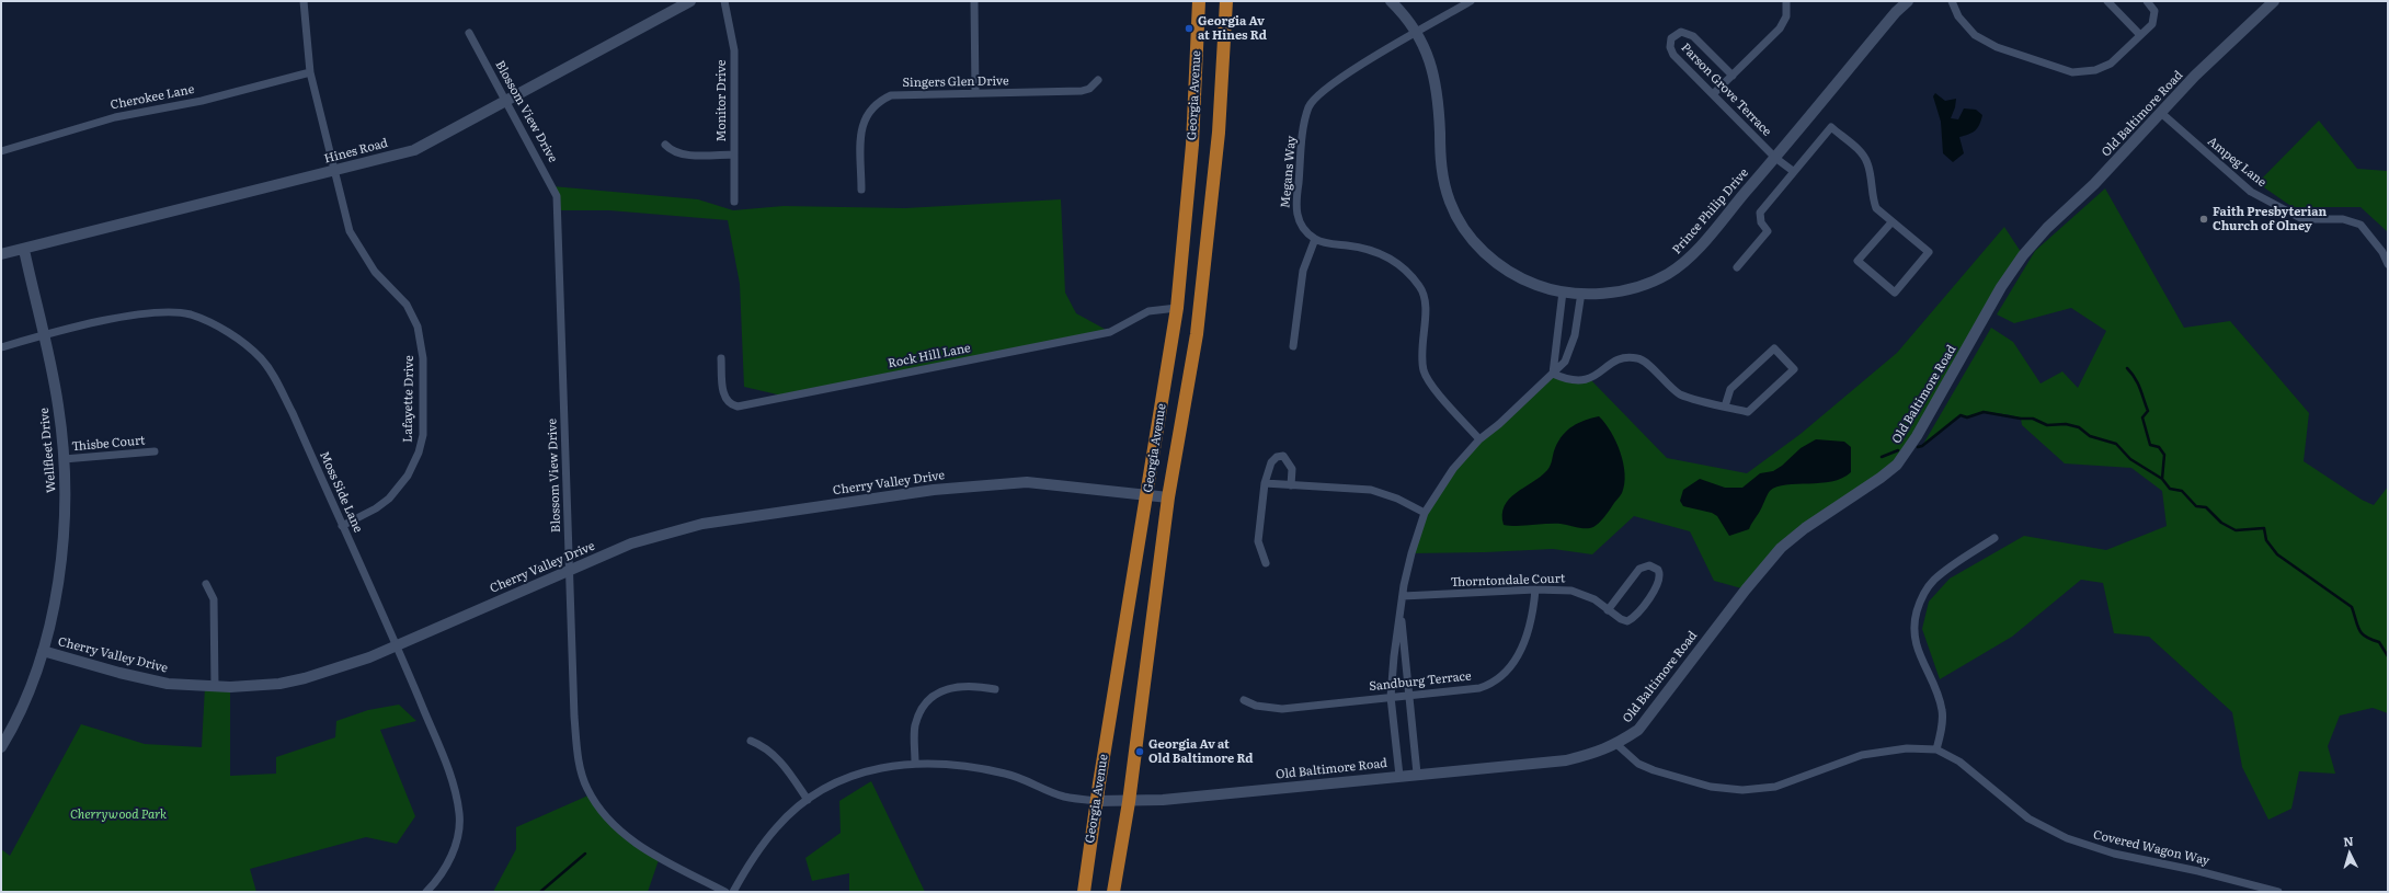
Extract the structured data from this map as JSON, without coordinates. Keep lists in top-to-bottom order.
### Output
{
  "streets": {
    "main road": ["Georgia Avenue"],
    "street": [
      "Singers Glen Drive",
      "Parson Grove Terrace",
      "Cherokee Lane",
      "Monitor Drive",
      "Blossom View Drive",
      "Old Baltimore Road",
      "Hines Road",
      "Ampeg Lane",
      "Megans Way",
      "Prince Philip Drive",
      "Rock Hill Lane",
      "Lafayette Drive",
      "Thisbe Court",
      "Wellfleet Drive",
      "Cherry Valley Drive",
      "Moss Side Lane",
      "Thorntondale Court",
      "Sandburg Terrace",
      "Covered Wagon Way"
    ]
  },
  "crossings": [
    ["Parson Grove Terrace", "Prince Philip Drive"],
    ["Georgia Avenue", "Old Baltimore Road"],
    ["Georgia Avenue", "Rock Hill Lane"],
    ["Georgia Avenue", "Cherry Valley Drive"],
    ["Cherokee Lane", "Lafayette Drive"],
    ["Blossom View Drive", "Hines Road"],
    ["Blossom View Drive", "Cherry Valley Drive"],
    ["Old Baltimore Road", "Ampeg Lane"],
    ["Old Baltimore Road", "Covered Wagon Way"],
    ["Hines Road", "Lafayette Drive"],
    ["Hines Road", "Wellfleet Drive"],
    ["Megans Way", "Prince Philip Drive"],
    ["Lafayette Drive", "Moss Side Lane"],
    ["Thisbe Court", "Wellfleet Drive"],
    ["Wellfleet Drive", "Cherry Valley Drive"],
    ["Wellfleet Drive", "Moss Side Lane"],
    ["Cherry Valley Drive", "Moss Side Lane"],
    ["Thorntondale Court", "Sandburg Terrace"]
  ],
  "parks": ["Cherrywood Park"],
  "places": ["Georgia Av at Hines Rd", "Faith Presbyterian Church of Olney", "Georgia Av at Old Baltimore Rd"],
  "north": "top"
}
